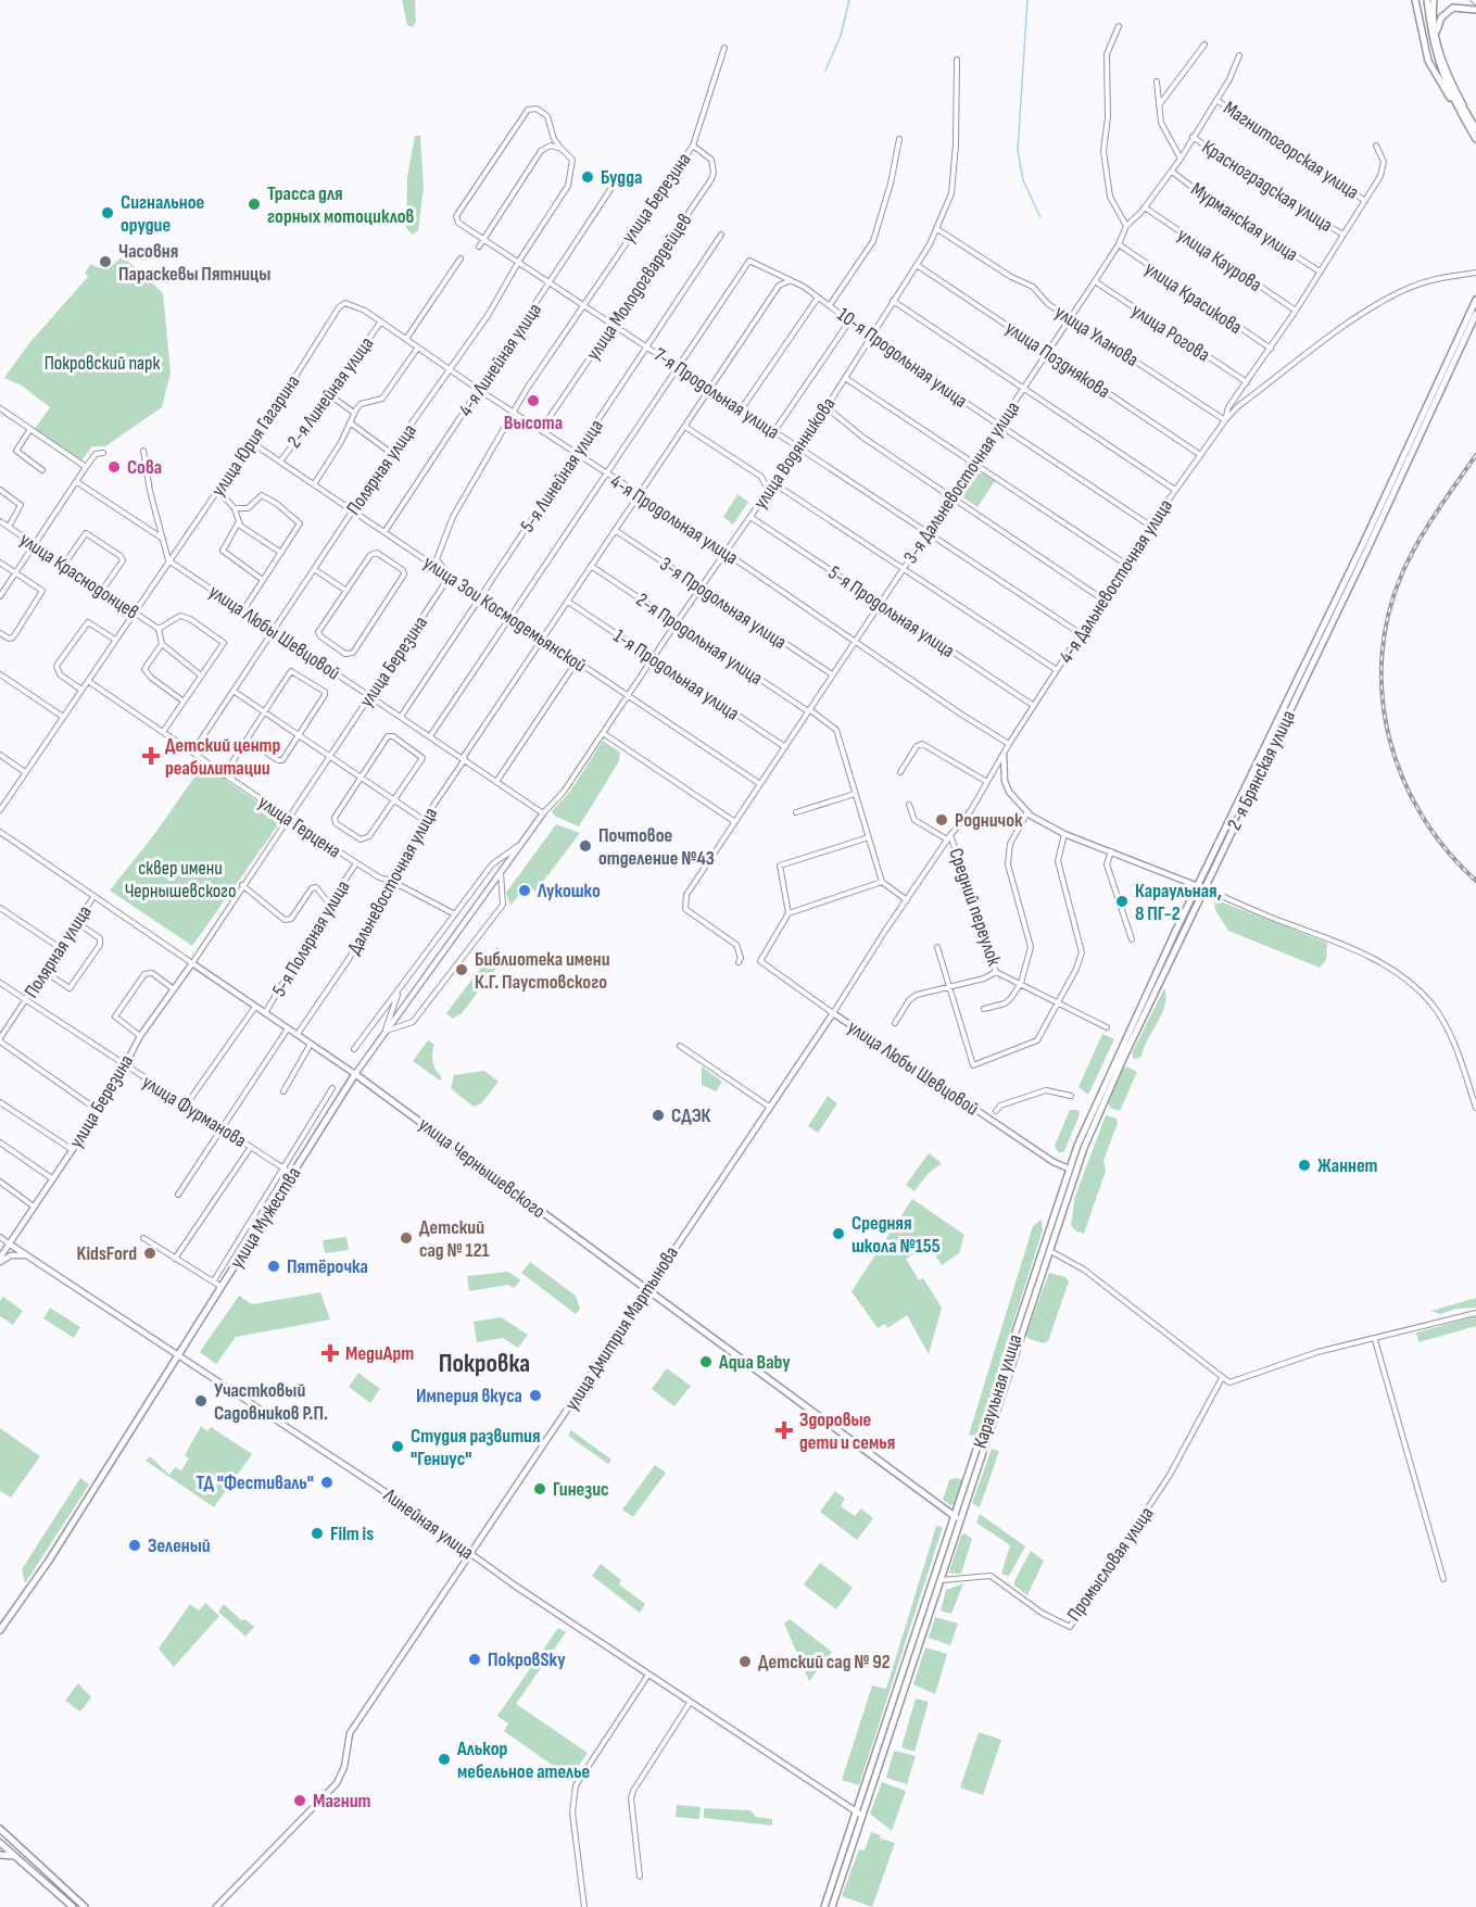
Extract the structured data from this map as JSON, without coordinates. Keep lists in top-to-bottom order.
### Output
{
  "streets": {
    "main road": [
      "2-я Брянская улица",
      "улица Чернышевского",
      "улица Мужества",
      "Караульная улица"
    ],
    "street": [
      "Магнитогорская улица",
      "Красноградская улица",
      "улица Березина",
      "Мурманская улица",
      "улица Каурова",
      "улица Молодогвардейцев",
      "улица Красикова",
      "улица Рогова",
      "улица Уланова",
      "10-я Продольная улица",
      "4-я Линейная улица",
      "улица Позднякова",
      "2-я Линейная улица",
      "7-я Продольная улица",
      "улица Юрия Гагарина",
      "улица Водянникова",
      "Полярная улица",
      "5-я Линейная улица",
      "3-я Дальневосточная улица",
      "4-я Продольная улица",
      "улица Краснодонцев",
      "4-я Дальневосточная улица",
      "3-я Продольная улица",
      "5-я Продольная улица",
      "улица Зои Космодемьянской",
      "улица Любы Шевцовой",
      "2-я Продольная улица",
      "1-я Продольная улица",
      "улица Герцена",
      "Дальневосточная улица",
      "Средний переулок",
      "5-я Полярная улица",
      "улица Фурманова",
      "улица Дмитрия Мартынова",
      "Линейная улица",
      "Промысловая улица"
    ]
  },
  "crossings": [
    ["Магнитогорская улица", "3-я Дальневосточная улица"],
    ["Магнитогорская улица", "4-я Дальневосточная улица"],
    ["Красноградская улица", "3-я Дальневосточная улица"],
    ["Красноградская улица", "4-я Дальневосточная улица"],
    ["улица Березина", "улица Молодогвардейцев"],
    ["улица Березина", "7-я Продольная улица"],
    ["улица Березина", "4-я Продольная улица"],
    ["улица Березина", "улица Зои Космодемьянской"],
    ["улица Березина", "улица Любы Шевцовой"],
    ["улица Березина", "улица Герцена"],
    ["улица Березина", "улица Фурманова"],
    ["улица Березина", "улица Чернышевского"],
    ["улица Березина", "Линейная улица"],
    ["Мурманская улица", "3-я Дальневосточная улица"],
    ["Мурманская улица", "4-я Дальневосточная улица"],
    ["улица Каурова", "3-я Дальневосточная улица"],
    ["улица Каурова", "4-я Дальневосточная улица"],
    ["улица Молодогвардейцев", "7-я Продольная улица"],
    ["улица Молодогвардейцев", "4-я Продольная улица"],
    ["улица Красикова", "3-я Дальневосточная улица"],
    ["улица Красикова", "4-я Дальневосточная улица"],
    ["улица Рогова", "3-я Дальневосточная улица"],
    ["улица Рогова", "4-я Дальневосточная улица"],
    ["улица Уланова", "улица Водянникова"],
    ["улица Уланова", "3-я Дальневосточная улица"],
    ["улица Уланова", "4-я Дальневосточная улица"],
    ["10-я Продольная улица", "7-я Продольная улица"],
    ["10-я Продольная улица", "улица Водянникова"],
    ["10-я Продольная улица", "3-я Дальневосточная улица"],
    ["10-я Продольная улица", "4-я Дальневосточная улица"],
    ["10-я Продольная улица", "Дальневосточная улица"],
    ["4-я Линейная улица", "7-я Продольная улица"],
    ["4-я Линейная улица", "4-я Продольная улица"],
    ["4-я Линейная улица", "улица Зои Космодемьянской"],
    ["улица Позднякова", "улица Водянникова"],
    ["улица Позднякова", "3-я Дальневосточная улица"],
    ["улица Позднякова", "4-я Дальневосточная улица"],
    ["2-я Линейная улица", "4-я Продольная улица"],
    ["2-я Линейная улица", "улица Зои Космодемьянской"],
    ["7-я Продольная улица", "улица Водянникова"],
    ["7-я Продольная улица", "Полярная улица"],
    ["7-я Продольная улица", "5-я Линейная улица"],
    ["7-я Продольная улица", "3-я Дальневосточная улица"],
    ["7-я Продольная улица", "4-я Дальневосточная улица"],
    ["7-я Продольная улица", "Дальневосточная улица"],
    ["улица Юрия Гагарина", "4-я Продольная улица"],
    ["улица Юрия Гагарина", "улица Краснодонцев"],
    ["улица Юрия Гагарина", "улица Зои Космодемьянской"],
    ["улица Юрия Гагарина", "улица Любы Шевцовой"],
    ["улица Юрия Гагарина", "улица Герцена"],
    ["улица Водянникова", "4-я Продольная улица"],
    ["улица Водянникова", "3-я Продольная улица"],
    ["улица Водянникова", "5-я Продольная улица"],
    ["улица Водянникова", "улица Зои Космодемьянской"],
    ["улица Водянникова", "улица Любы Шевцовой"],
    ["улица Водянникова", "2-я Продольная улица"],
    ["улица Водянникова", "1-я Продольная улица"],
    ["улица Водянникова", "улица Мужества"],
    ["Полярная улица", "4-я Продольная улица"],
    ["Полярная улица", "улица Зои Космодемьянской"],
    ["Полярная улица", "улица Любы Шевцовой"],
    ["Полярная улица", "улица Герцена"],
    ["Полярная улица", "улица Фурманова"],
    ["Полярная улица", "улица Чернышевского"],
    ["5-я Линейная улица", "4-я Продольная улица"],
    ["5-я Линейная улица", "улица Зои Космодемьянской"],
    ["5-я Линейная улица", "улица Любы Шевцовой"],
    ["3-я Дальневосточная улица", "4-я Продольная улица"],
    ["3-я Дальневосточная улица", "3-я Продольная улица"],
    ["3-я Дальневосточная улица", "5-я Продольная улица"],
    ["3-я Дальневосточная улица", "улица Зои Космодемьянской"],
    ["3-я Дальневосточная улица", "2-я Продольная улица"],
    ["3-я Дальневосточная улица", "1-я Продольная улица"],
    ["4-я Продольная улица", "4-я Дальневосточная улица"],
    ["4-я Продольная улица", "Дальневосточная улица"],
    ["4-я Дальневосточная улица", "5-я Продольная улица"],
    ["4-я Дальневосточная улица", "улица Любы Шевцовой"],
    ["4-я Дальневосточная улица", "Средний переулок"],
    ["4-я Дальневосточная улица", "улица Дмитрия Мартынова"],
    ["3-я Продольная улица", "Дальневосточная улица"],
    ["улица Зои Космодемьянской", "Дальневосточная улица"],
    ["улица Любы Шевцовой", "Дальневосточная улица"],
    ["улица Любы Шевцовой", "улица Мужества"],
    ["улица Любы Шевцовой", "улица Дмитрия Мартынова"],
    ["улица Любы Шевцовой", "Караульная улица"],
    ["2-я Продольная улица", "Дальневосточная улица"],
    ["1-я Продольная улица", "Дальневосточная улица"],
    ["2-я Брянская улица", "Караульная улица"],
    ["улица Герцена", "Дальневосточная улица"],
    ["улица Герцена", "5-я Полярная улица"],
    ["Дальневосточная улица", "улица Чернышевского"],
    ["5-я Полярная улица", "улица Фурманова"],
    ["5-я Полярная улица", "улица Чернышевского"],
    ["улица Фурманова", "улица Мужества"],
    ["улица Чернышевского", "улица Мужества"],
    ["улица Чернышевского", "улица Дмитрия Мартынова"],
    ["улица Чернышевского", "Караульная улица"],
    ["улица Мужества", "Линейная улица"],
    ["улица Дмитрия Мартынова", "Линейная улица"],
    ["Караульная улица", "Линейная улица"],
    ["Караульная улица", "Промысловая улица"]
  ],
  "districts": ["Покровка"],
  "parks": ["Покровский парк", "сквер имени Чернышевского"],
  "places": {
    "other": [
      "Будда",
      "Трасса для горных мотоциклов",
      "Сигнальное орудие",
      "Часовня Параскевы Пятницы",
      "Высота",
      "Сова",
      "Родничок",
      "Почтовое отделение №43",
      "Лукошко",
      "Караульная, 8 ПГ-2",
      "Библиотека имени К.Г. Паустовского",
      "СДЭК",
      "Жаннет",
      "Средняя школа №155",
      "Детский сад № 121",
      "KidsFord",
      "Пятёрочка",
      "Aqua Baby",
      "Империя вкуса",
      "Участковый Садовников Р.П.",
      "Студия развития \"Гениус\"",
      "ТД \"Фестиваль\"",
      "Гинезис",
      "Film is",
      "Зеленый",
      "ПокровSky",
      "Детский сад № 92",
      "Алькор мебельное ателье",
      "Магнит"
    ],
    "health": ["Детский центр реабилитации", "МедиАрт", "Здоровые дети и семья"]
  }
}
